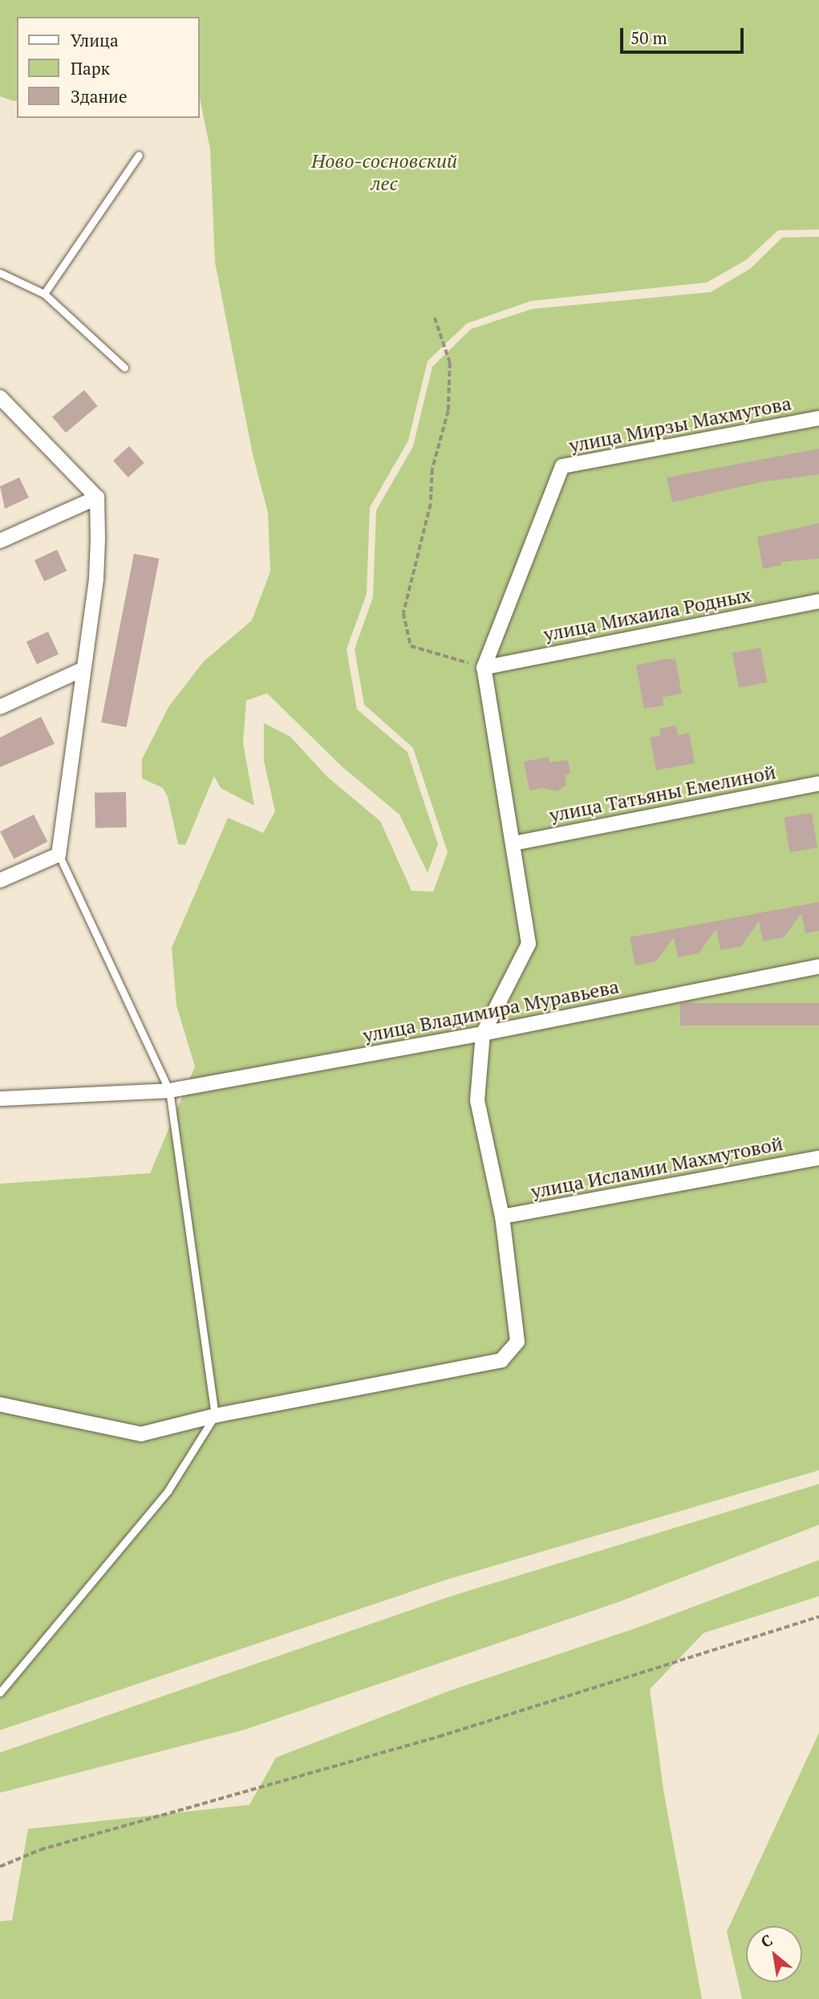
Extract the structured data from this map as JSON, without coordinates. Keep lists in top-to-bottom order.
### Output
{
  "streets": {
    "street": [
      "улица Мирзы Махмутова",
      "улица Михаила Родных",
      "улица Татьяны Емелиной",
      "улица Владимира Муравьева",
      "улица Исламии Махмутовой"
    ]
  },
  "crossings": [
    ["улица Мирзы Махмутова", "улица Михаила Родных"]
  ],
  "parks": ["Ново-сосновский лес"],
  "legend": ["Улица", "Парк", "Здание"],
  "scale_bar": "50 m",
  "north": "top left"
}
